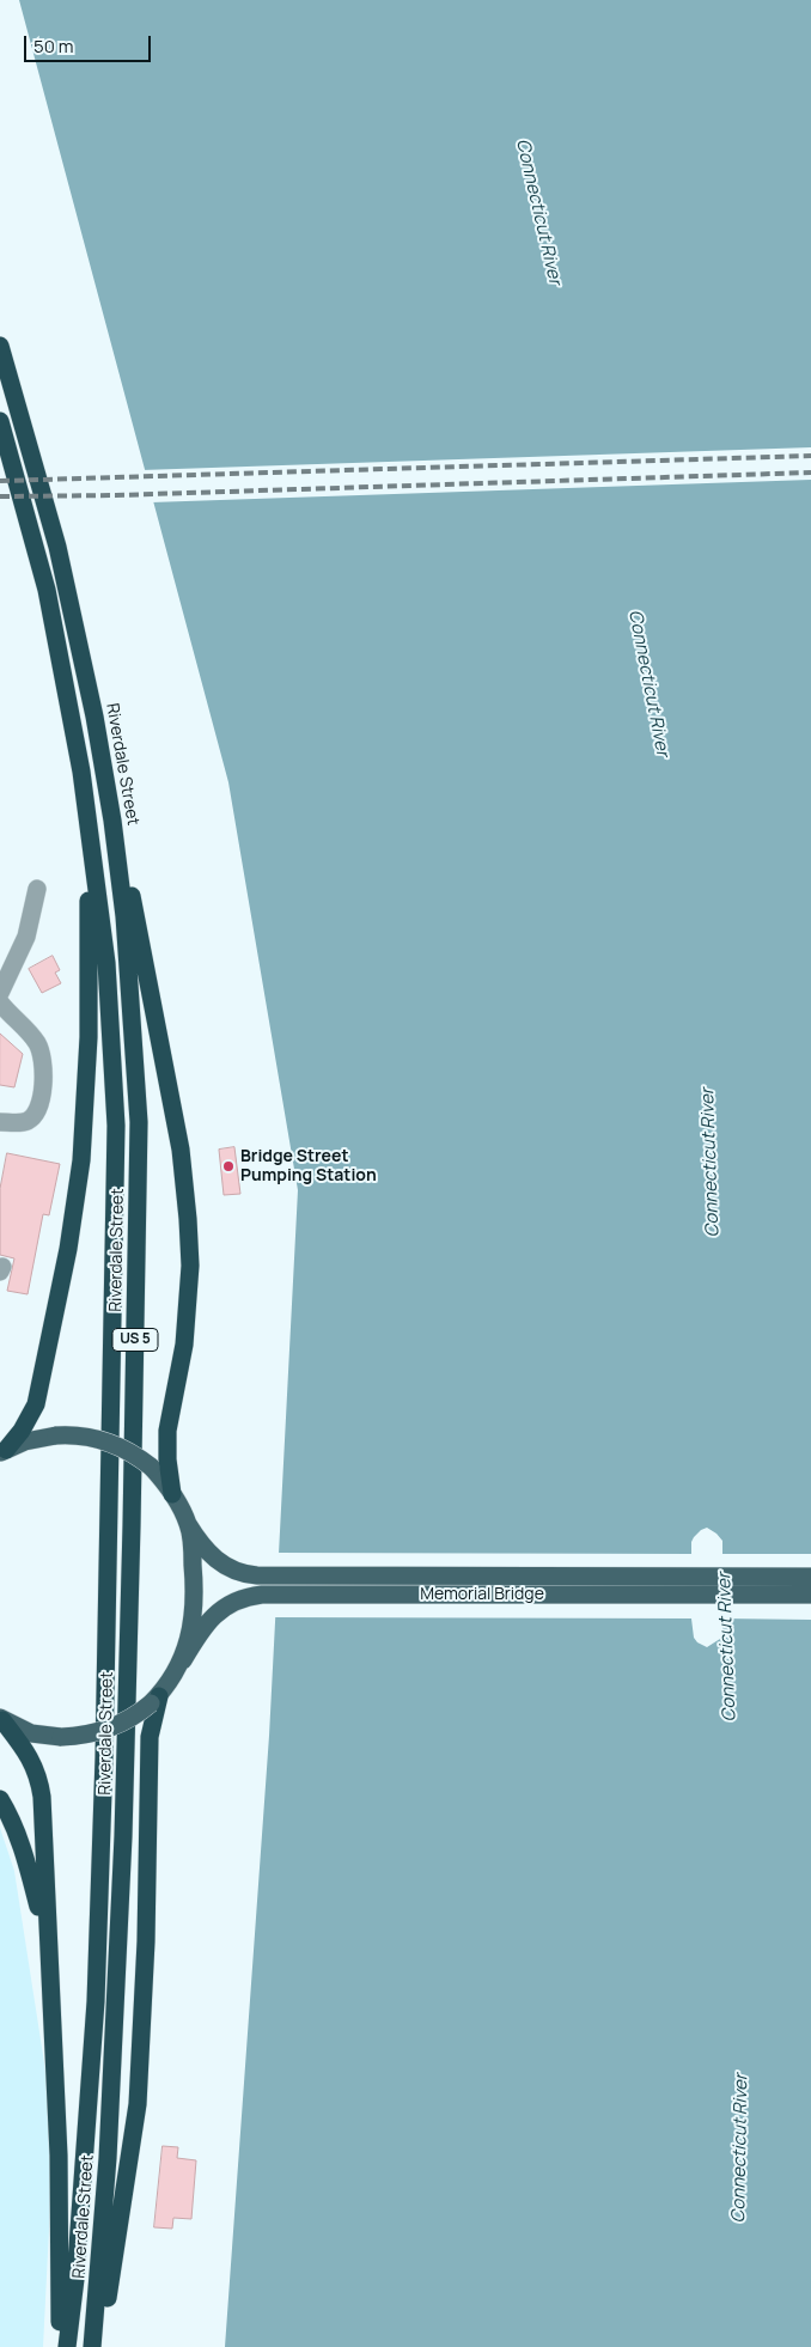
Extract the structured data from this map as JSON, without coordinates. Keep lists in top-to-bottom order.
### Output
{
  "streets": {
    "highway": ["Riverdale Street", "US 5"],
    "main road": ["Memorial Bridge"]
  },
  "water": ["Connecticut River"],
  "places": ["Bridge Street Pumping Station"],
  "scale_bar": "50 m"
}
